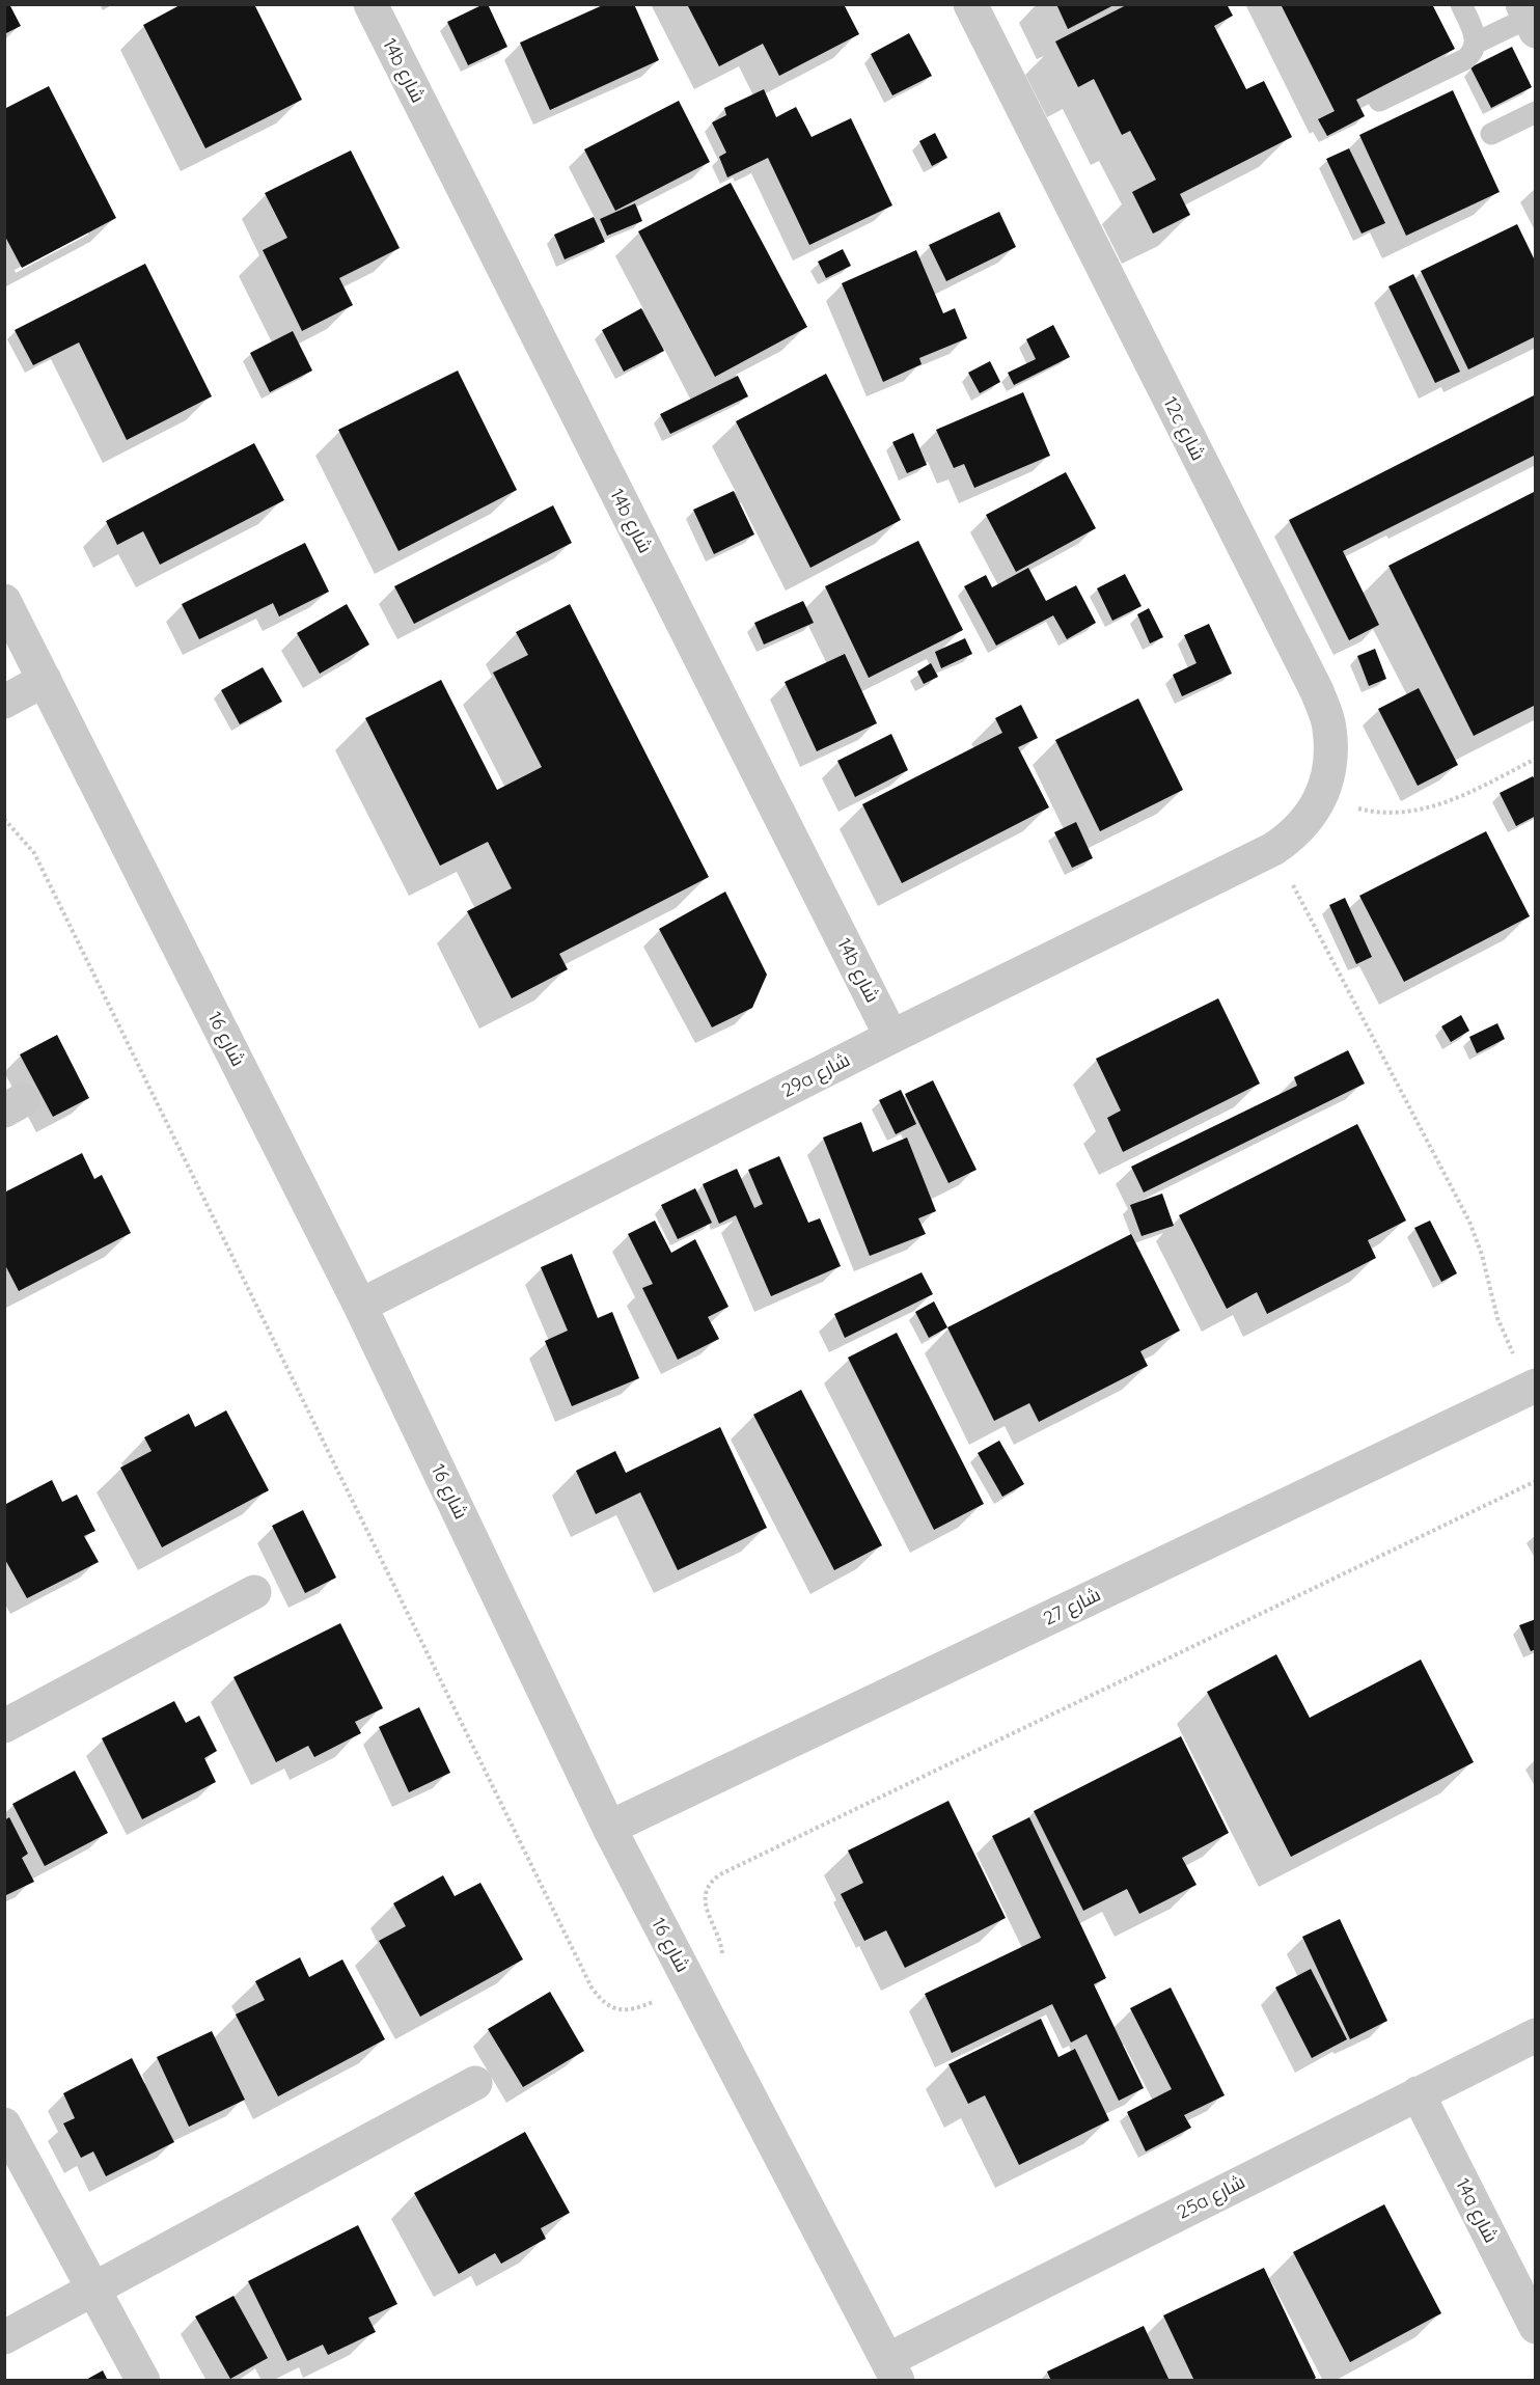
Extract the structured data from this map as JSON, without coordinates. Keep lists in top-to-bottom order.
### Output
{
  "streets": {
    "street": [
      "14b شارع",
      "12c شارع",
      "شارع 16",
      "29a شارع",
      "شارع 27",
      "25a شارع",
      "14a شارع"
    ]
  },
  "crossings": [
    ["14b شارع", "29a شارع"],
    ["12c شارع", "29a شارع"],
    ["شارع 16", "29a شارع"],
    ["شارع 16", "شارع 27"],
    ["شارع 16", "25a شارع"],
    ["25a شارع", "14a شارع"]
  ]
}
